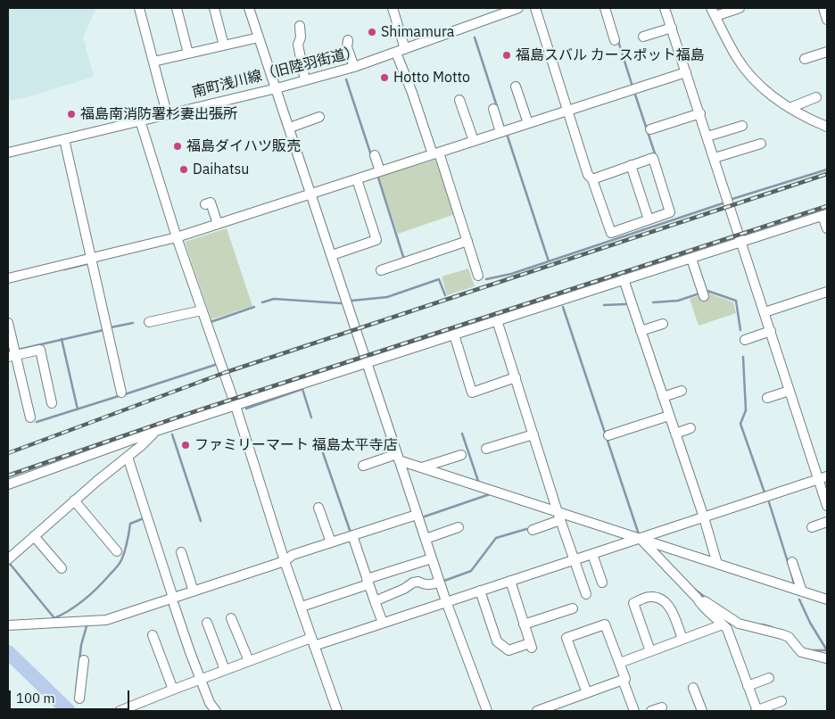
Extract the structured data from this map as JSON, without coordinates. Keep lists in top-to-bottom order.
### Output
{
  "streets": {
    "street": ["南町浅川線（旧陸羽街道）"]
  },
  "places": [
    "Shimamura",
    "福島スバル カースポット福島",
    "Hotto Motto",
    "福島南消防署杉妻出張所",
    "福島ダイハツ販売",
    "Daihatsu",
    "ファミリーマート 福島太平寺店"
  ],
  "scale_bar": "100 m"
}
